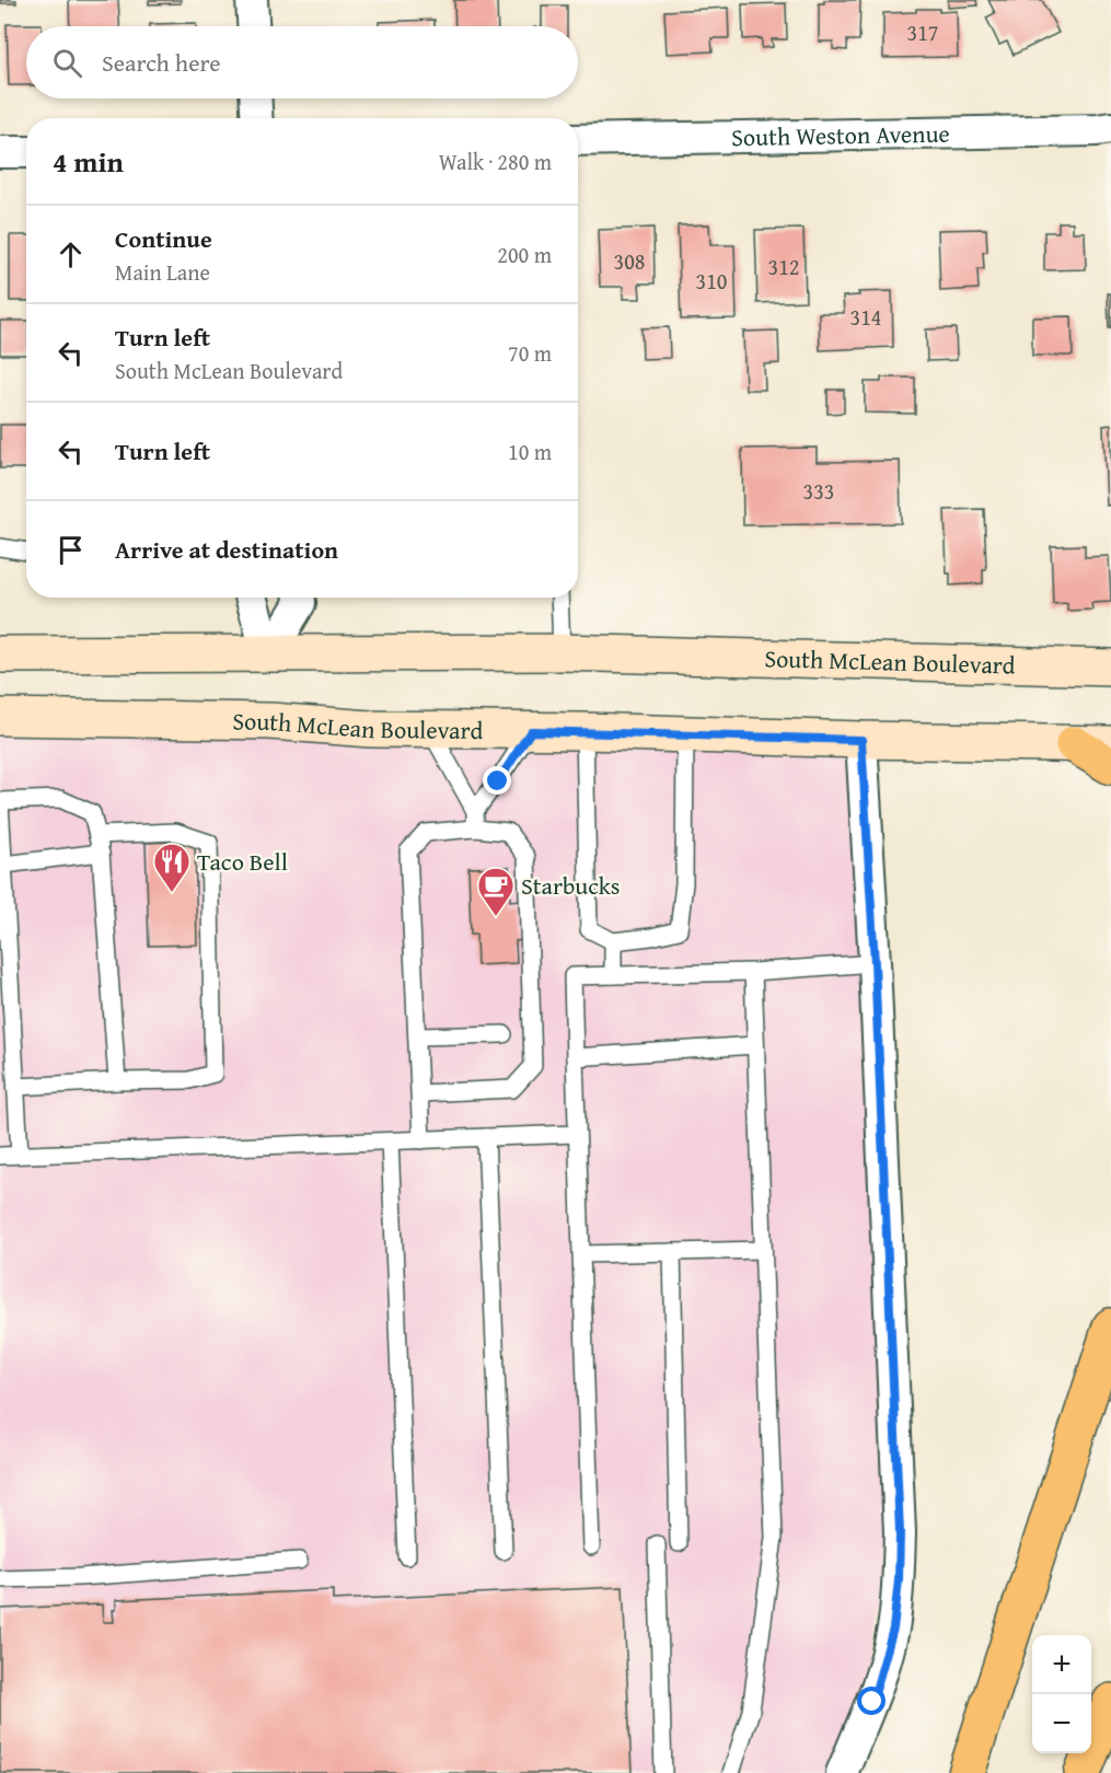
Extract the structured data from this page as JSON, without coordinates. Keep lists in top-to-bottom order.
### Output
{
  "streets": {
    "main road": ["South McLean Boulevard"],
    "street": ["South Weston Avenue"]
  },
  "places": {
    "restaurant": ["Taco Bell"],
    "cafe": ["Starbucks"]
  },
  "house_numbers": [
    "317",
    "308",
    "312",
    "310",
    "314",
    "333"
  ],
  "page": {
    "search": "Search here",
    "heading": ["4 min", "Walk · 280 m"],
    "list": [
      ["Continue", "Main Lane", "200 m"],
      ["Turn left", "South McLean Boulevard", "70 m"],
      ["Turn left", "10 m"],
      "Arrive at destination"
    ],
    "map_buttons": ["+", "−"]
  }
}
